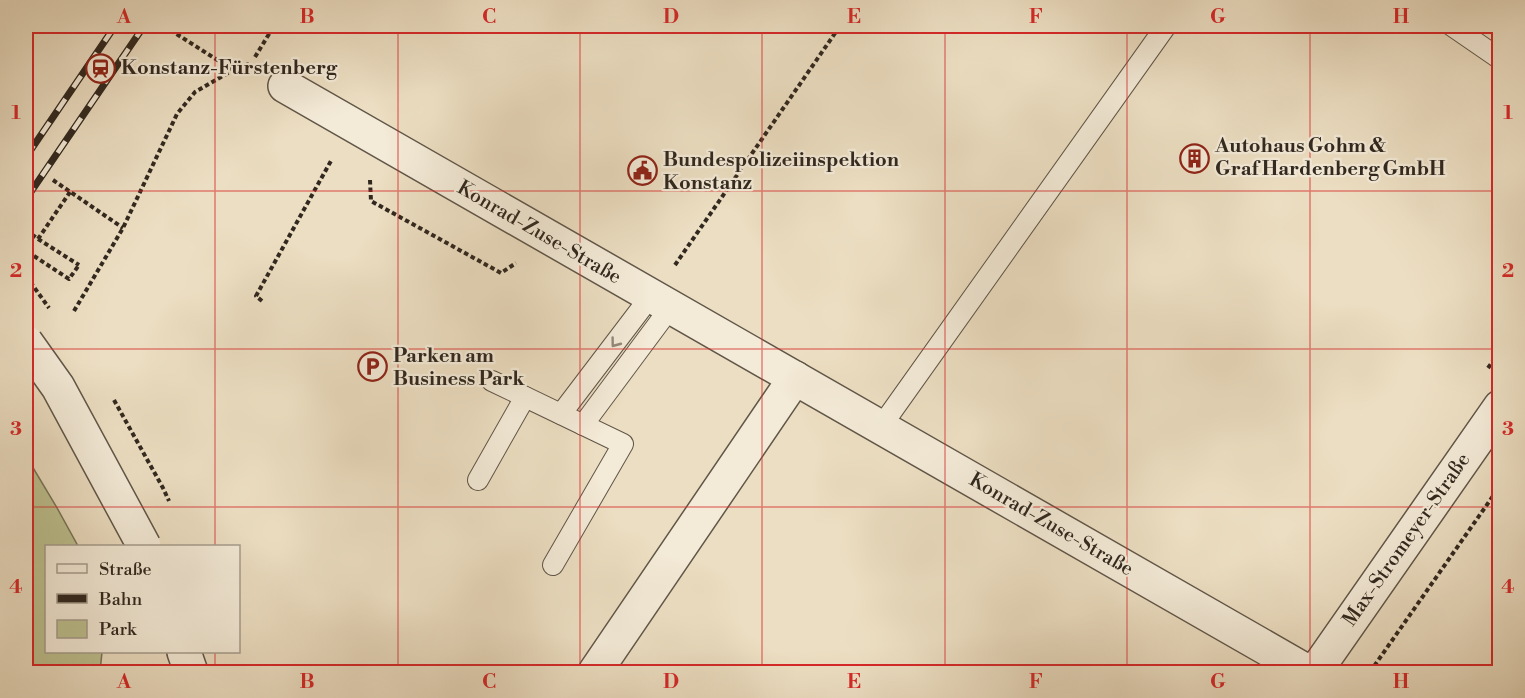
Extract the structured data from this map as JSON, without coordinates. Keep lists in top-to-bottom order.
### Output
{
  "streets": {
    "street": ["Konrad-Zuse-Straße", "Max-Stromeyer-Straße"]
  },
  "places": {
    "station": ["Konstanz-Fürstenberg"],
    "building": ["Autohaus Gohm & Graf Hardenberg GmbH"],
    "public building": ["Bundespolizeiinspektion Konstanz"],
    "parking": ["Parken am Business Park"]
  },
  "legend": ["Straße", "Bahn", "Park"],
  "grid": {
    "columns": [
      "A",
      "B",
      "C",
      "D",
      "E",
      "F",
      "G",
      "H"
    ],
    "rows": [
      "1",
      "2",
      "3",
      "4"
    ]
  }
}
